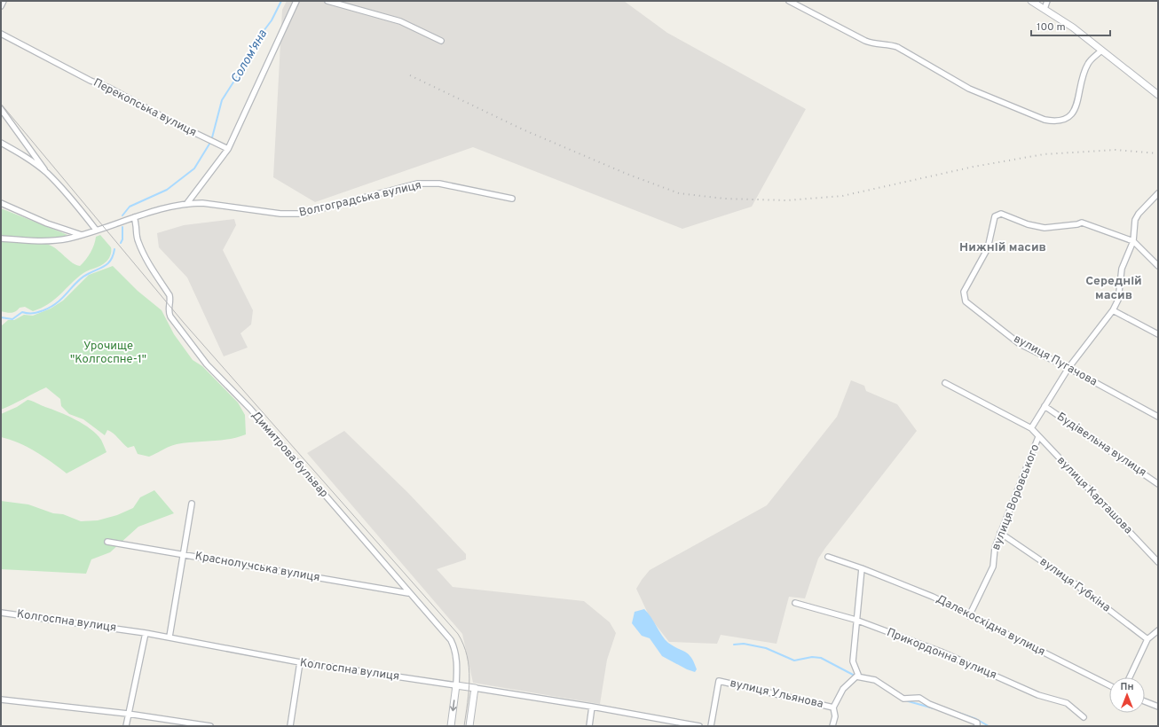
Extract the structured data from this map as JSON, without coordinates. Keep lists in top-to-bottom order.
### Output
{
  "streets": {
    "street": [
      "Перекопська вулиця",
      "Волгоградська вулиця",
      "вулиця Пугачова",
      "Будівельна вулиця",
      "Димитрова бульвар",
      "вулиця Карташова",
      "вулиця Воровського",
      "Краснолучська вулиця",
      "вулиця Губкіна",
      "Колгоспна вулиця",
      "Далекосхідна вулиця",
      "Прикордонна вулиця",
      "вулиця Ульянова"
    ]
  },
  "crossings": [
    ["Волгоградська вулиця", "Димитрова бульвар"],
    ["Димитрова бульвар", "Краснолучська вулиця"],
    ["Димитрова бульвар", "Колгоспна вулиця"],
    ["вулиця Карташова", "вулиця Воровського"],
    ["вулиця Воровського", "вулиця Губкіна"],
    ["вулиця Воровського", "Далекосхідна вулиця"]
  ],
  "districts": ["Нижній масив", "Середній масив"],
  "water": ["Солом'яна"],
  "parks": ["Урочище \"Колгоспне-1\""],
  "scale_bar": "100 m",
  "north": "top"
}
